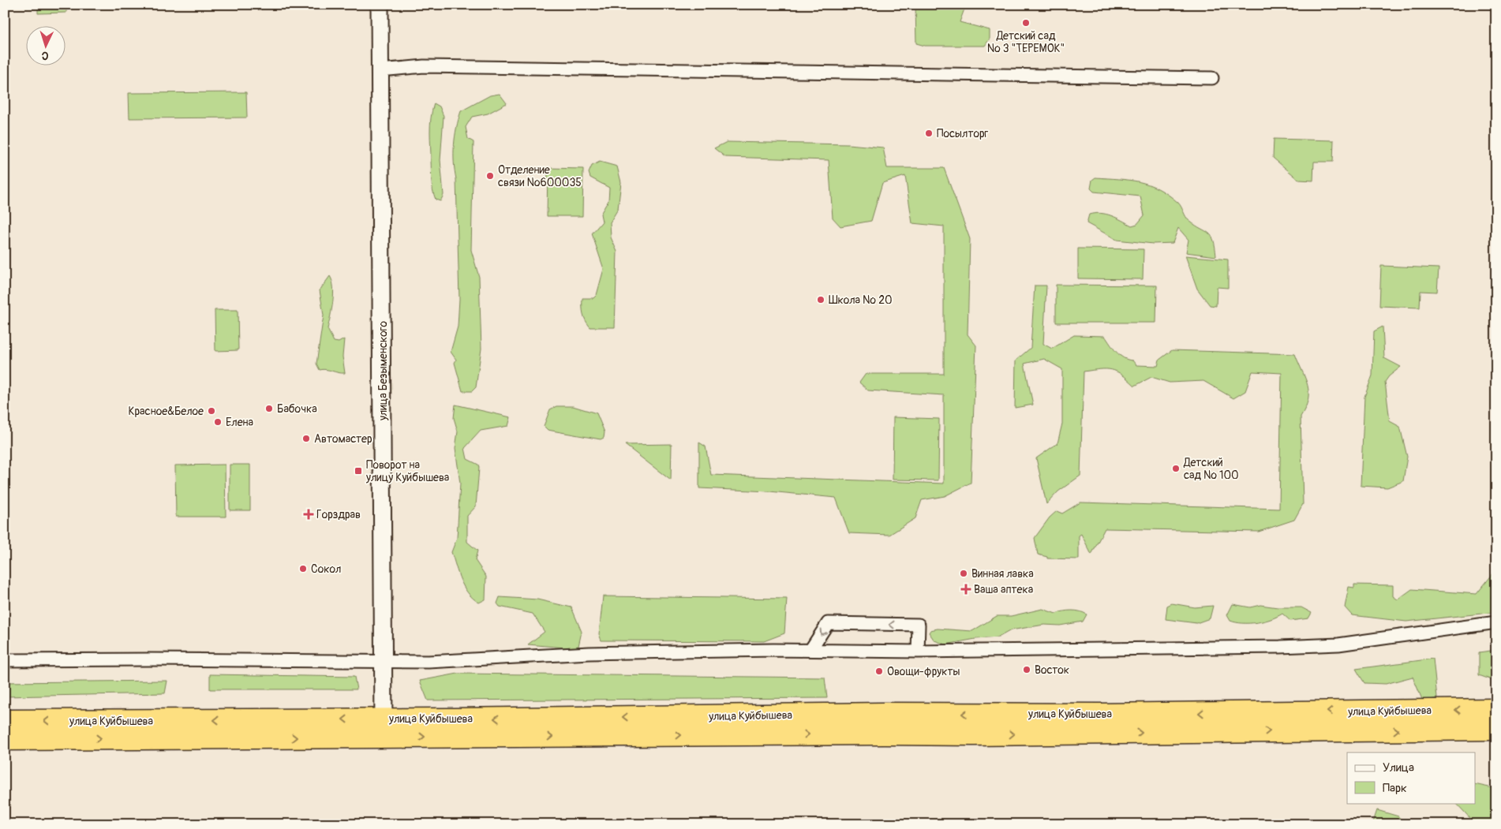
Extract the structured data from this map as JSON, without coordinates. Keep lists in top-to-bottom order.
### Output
{
  "streets": {
    "highway": ["улица Куйбышева"],
    "main road": ["улица Безыменского"]
  },
  "crossings": [
    ["улица Безыменского", "улица Куйбышева"]
  ],
  "places": {
    "other": [
      "Детский сад № 3 \"ТЕРЕМОК\"",
      "Посылторг",
      "Отделение связи №600035",
      "Школа № 20",
      "Бабочка",
      "Красное&Белое",
      "Елена",
      "Автомастер",
      "Детский сад № 100",
      "Сокол",
      "Винная лавка",
      "Восток",
      "Овощи-фрукты"
    ],
    "transit": ["Поворот на улицу Куйбышева"],
    "health": ["Горздрав", "Ваша аптека"]
  },
  "legend": ["Улица", "Парк"],
  "north": "bottom"
}
